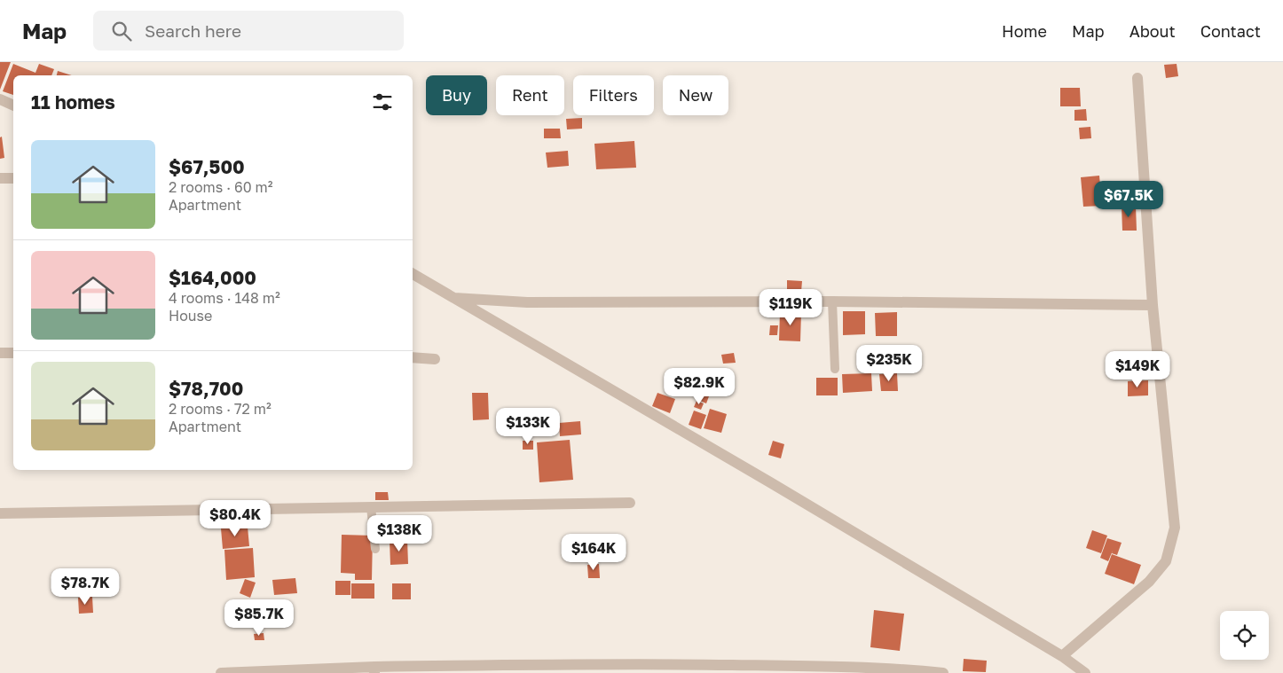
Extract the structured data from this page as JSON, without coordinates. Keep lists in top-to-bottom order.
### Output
{
  "page": {
    "header": "Map",
    "search": "Search here",
    "nav": [
      "Home",
      "Map",
      "About",
      "Contact"
    ],
    "chip": [
      "Buy",
      "Rent",
      "Filters",
      "New"
    ],
    "heading": "11 homes",
    "list": [
      {
        "name": "$67,500",
        "note": "2 rooms · 60 m² · Apartment"
      },
      {
        "name": "$164,000",
        "note": "4 rooms · 148 m² · House"
      },
      {
        "name": "$78,700",
        "note": "2 rooms · 72 m² · Apartment"
      }
    ],
    "price": [
      "$67.5K",
      "$119K",
      "$235K",
      "$149K",
      "$82.9K",
      "$133K",
      "$80.4K",
      "$138K",
      "$164K",
      "$78.7K",
      "$85.7K"
    ]
  }
}
